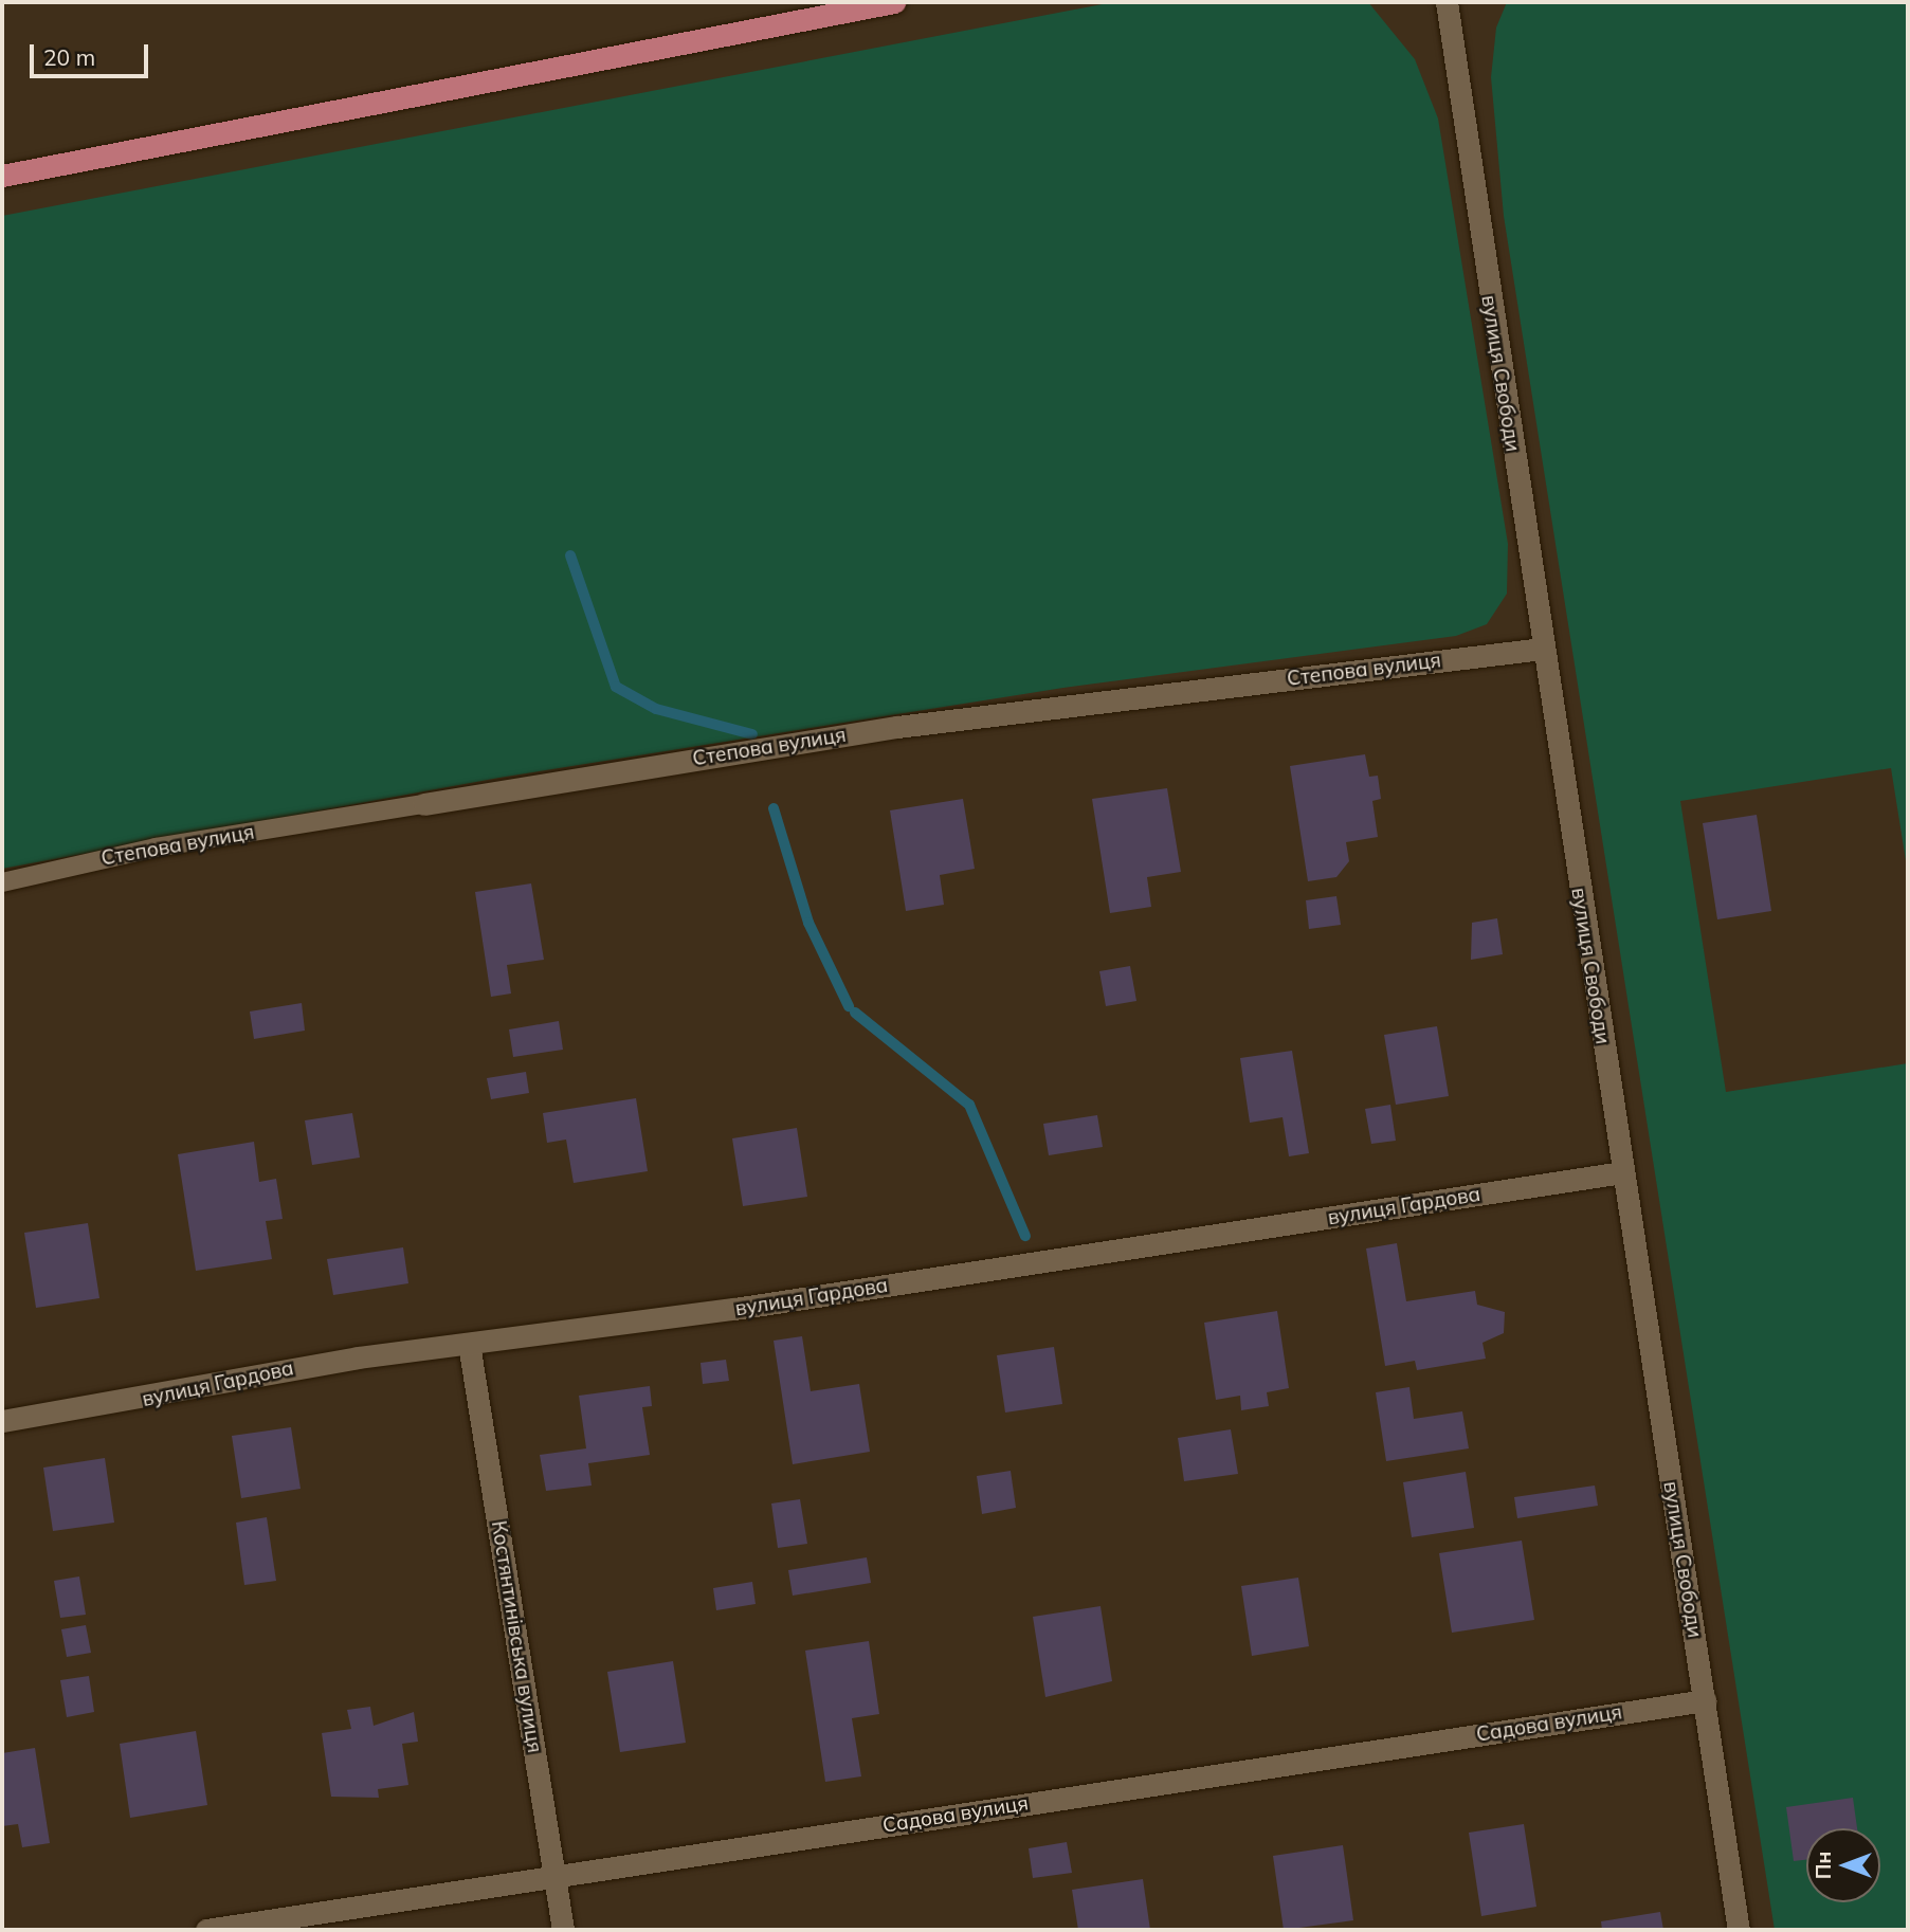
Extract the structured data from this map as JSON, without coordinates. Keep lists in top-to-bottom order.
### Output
{
  "streets": {
    "street": [
      "вулиця Свободи",
      "Степова вулиця",
      "вулиця Гардова",
      "Костянтинівська вулиця",
      "Садова вулиця"
    ]
  },
  "crossings": [
    ["вулиця Свободи", "Степова вулиця"],
    ["вулиця Свободи", "вулиця Гардова"],
    ["вулиця Свободи", "Садова вулиця"],
    ["вулиця Гардова", "Костянтинівська вулиця"],
    ["Костянтинівська вулиця", "Садова вулиця"]
  ],
  "scale_bar": "20 m",
  "north": "left"
}
